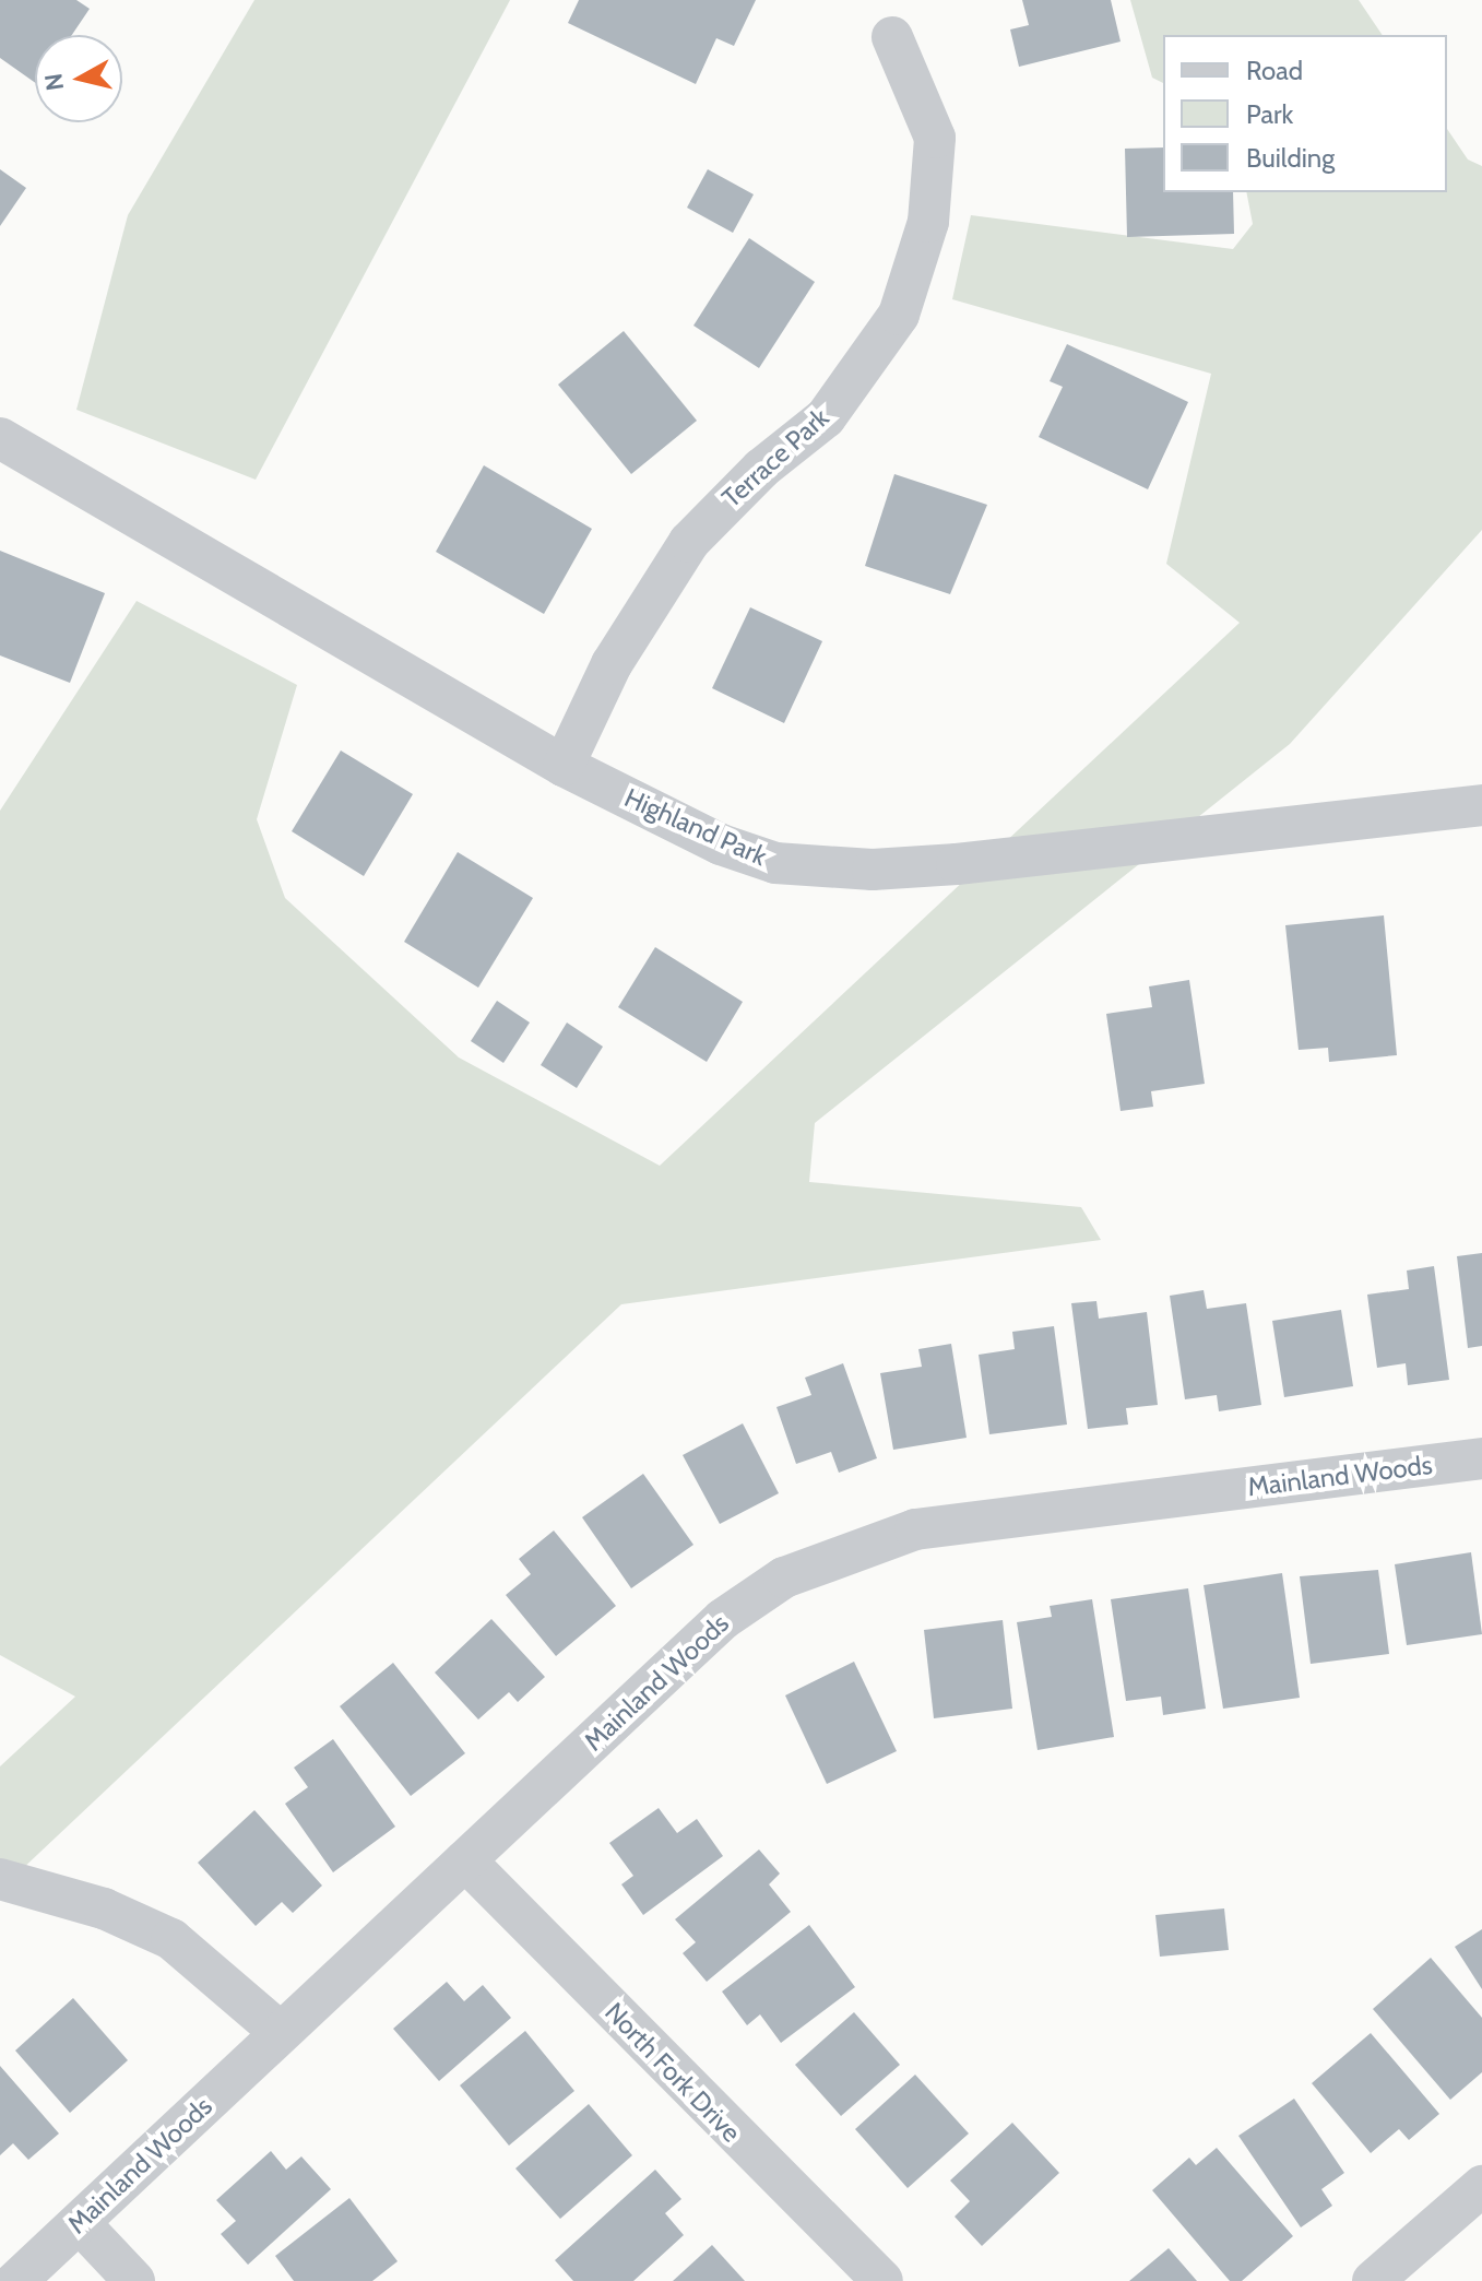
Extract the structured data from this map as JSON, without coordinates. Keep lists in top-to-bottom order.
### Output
{
  "streets": {
    "street": [
      "Terrace Park",
      "Highland Park",
      "Mainland Woods",
      "North Fork Drive"
    ]
  },
  "crossings": [
    ["Terrace Park", "Highland Park"],
    ["Mainland Woods", "North Fork Drive"]
  ],
  "legend": ["Road", "Park", "Building"],
  "north": "left"
}
